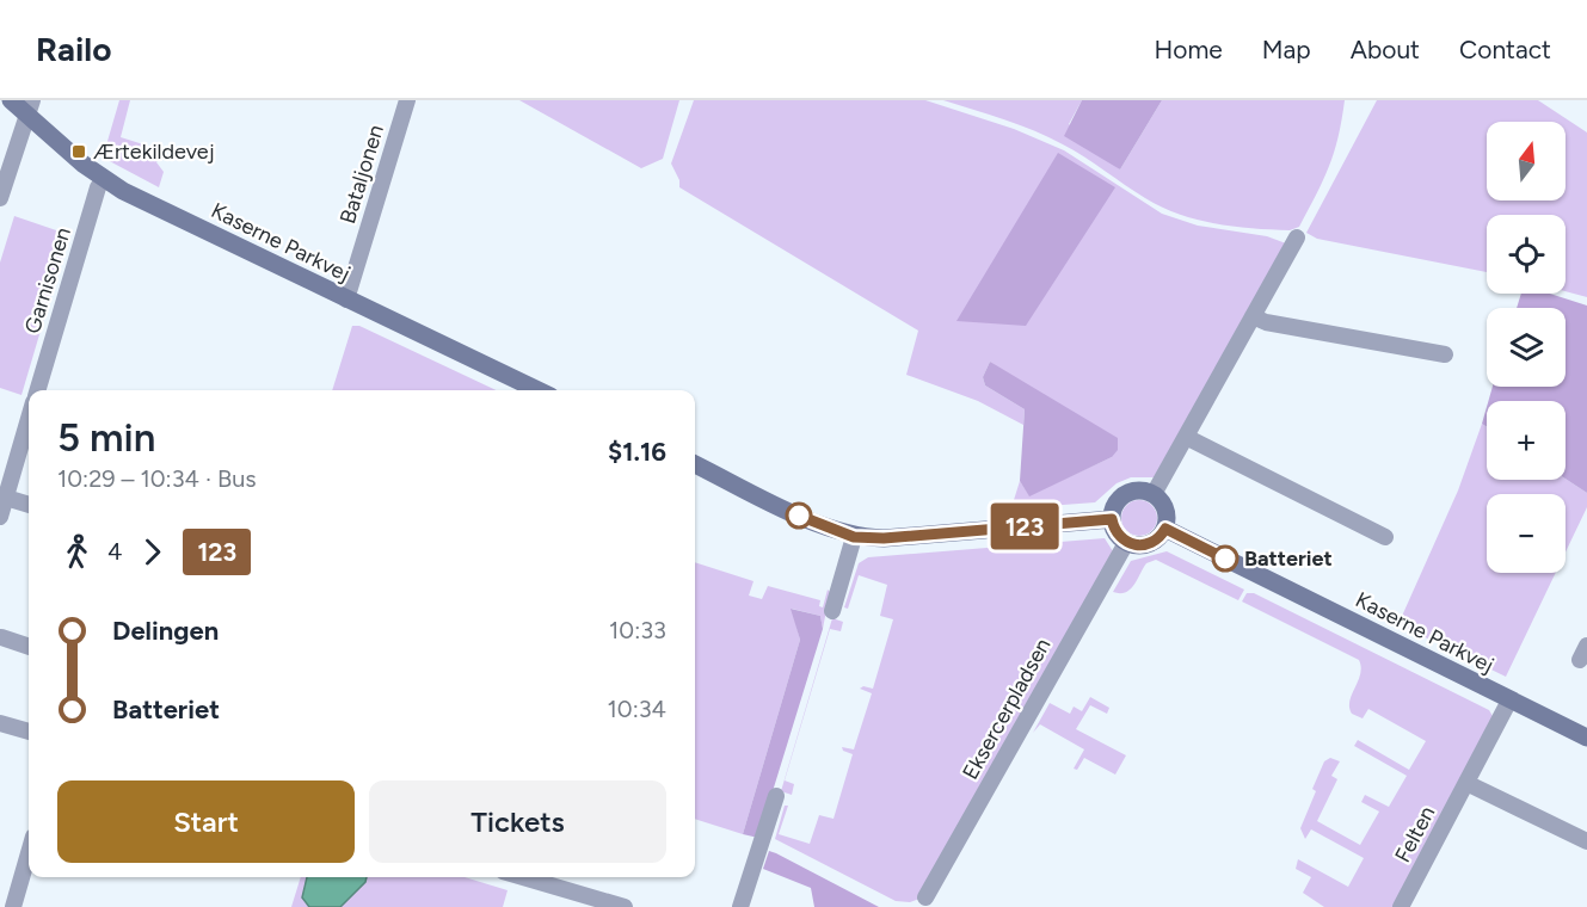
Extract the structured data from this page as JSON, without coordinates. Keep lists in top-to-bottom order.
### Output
{
  "streets": {
    "street": [
      "Bataljonen",
      "Kaserne Parkvej",
      "Garnisonen",
      "Eksercerpladsen",
      "Felten"
    ]
  },
  "crossings": [
    ["Bataljonen", "Kaserne Parkvej"],
    ["Kaserne Parkvej", "Garnisonen"],
    ["Kaserne Parkvej", "Eksercerpladsen"],
    ["Kaserne Parkvej", "Felten"]
  ],
  "places": {
    "transit": ["Ærtekildevej"],
    "other": ["Batteriet"]
  },
  "lines": ["bus line 123"],
  "north": "top",
  "page": {
    "header": "Railo",
    "nav": [
      "Home",
      "Map",
      "About",
      "Contact"
    ],
    "on_map": "123",
    "map_buttons": ["+", "−"],
    "heading": ["5 min", "10:29 – 10:34 · Bus", "$1.16"],
    "legs": ["4", "123"],
    "list": [
      {
        "name": "Delingen",
        "value": "10:33"
      },
      {
        "name": "Batteriet",
        "value": "10:34"
      }
    ],
    "buttons": ["Start", "Tickets"]
  }
}
